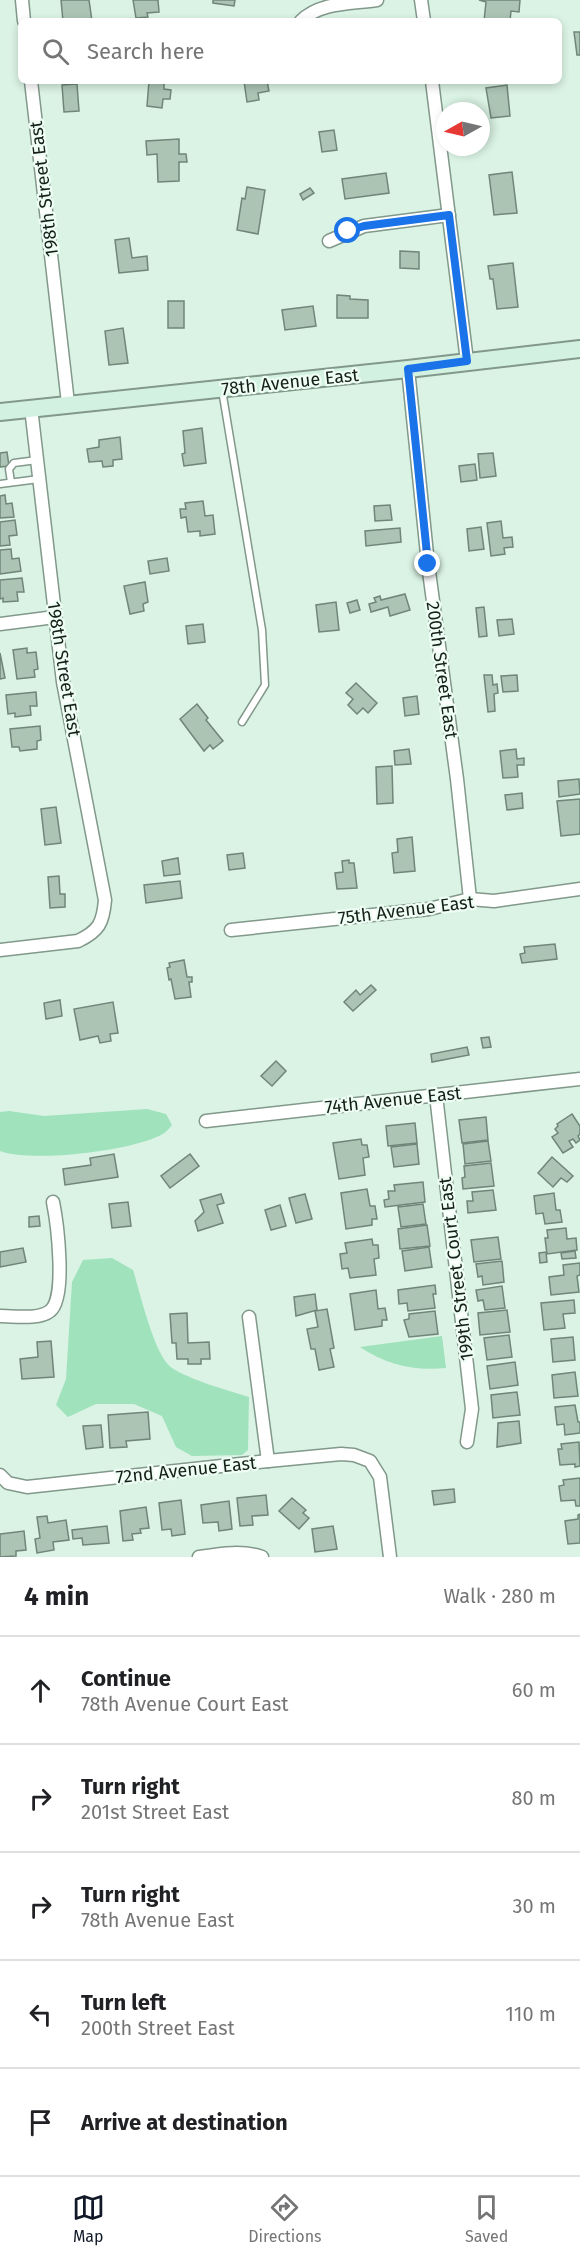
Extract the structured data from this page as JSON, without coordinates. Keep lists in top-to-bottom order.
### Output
{
  "streets": {
    "street": [
      "198th Street East",
      "78th Avenue East",
      "200th Street East",
      "75th Avenue East",
      "74th Avenue East",
      "199th Street Court East",
      "72nd Avenue East"
    ]
  },
  "crossings": [
    ["198th Street East", "78th Avenue East"],
    ["78th Avenue East", "200th Street East"],
    ["200th Street East", "75th Avenue East"],
    ["74th Avenue East", "199th Street Court East"]
  ],
  "north": "left",
  "page": {
    "search": "Search here",
    "heading": ["4 min", "Walk · 280 m"],
    "list": [
      ["Continue", "78th Avenue Court East", "60 m"],
      ["Turn right", "201st Street East", "80 m"],
      ["Turn right", "78th Avenue East", "30 m"],
      ["Turn left", "200th Street East", "110 m"],
      "Arrive at destination"
    ],
    "nav": ["Map", "Directions", "Saved"]
  }
}
